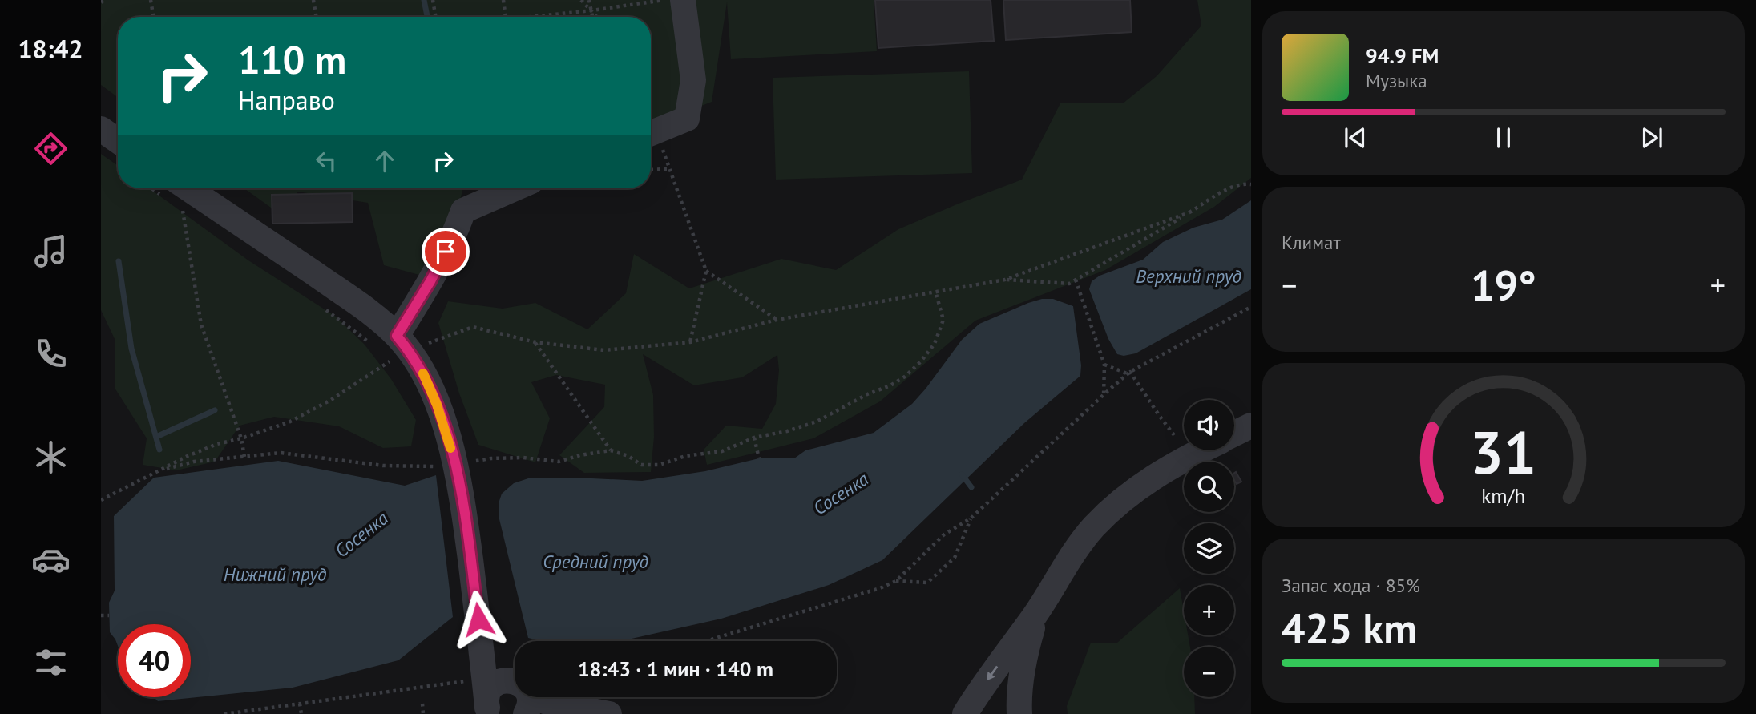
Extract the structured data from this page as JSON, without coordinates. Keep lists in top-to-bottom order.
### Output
{
  "water": [
    "Верхний пруд",
    "Сосенка",
    "Средний пруд",
    "Нижний пруд"
  ],
  "page": {
    "tabs": "18:42",
    "turn": ["110 m", "Направо"],
    "song": ["94.9 FM", "Музыка"],
    "tile": [
      "Климат",
      ["Запас хода · 85%", "425 km"]
    ],
    "heat": ["−", "19°", "+"],
    "map_buttons": ["+", "−"],
    "limit": "40",
    "trip": "18:43 · 1 мин · 140 m",
    "gauge": ["31", "km/h"]
  }
}
